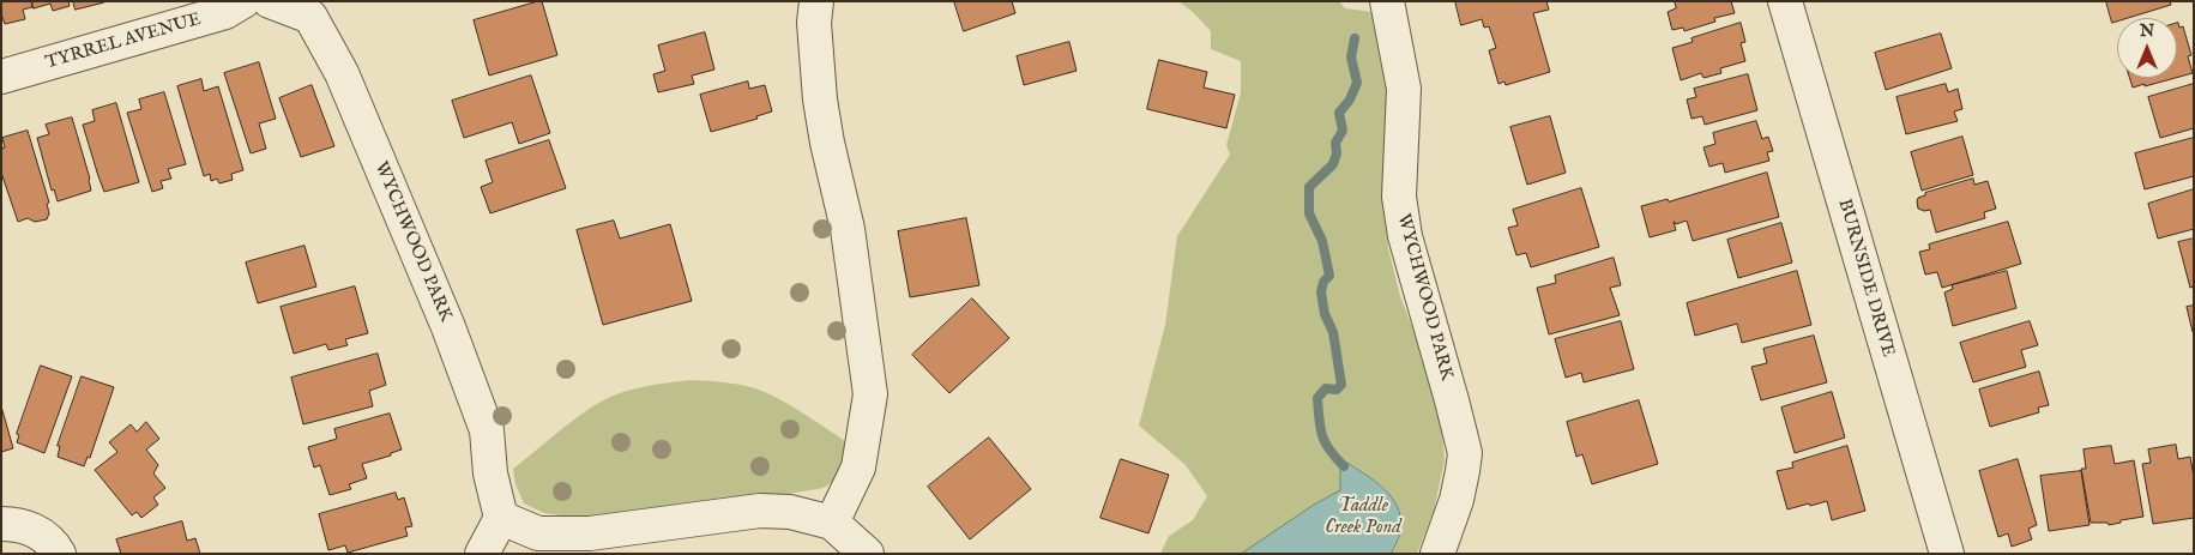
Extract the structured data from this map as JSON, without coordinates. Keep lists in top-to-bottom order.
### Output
{
  "streets": {
    "street": ["TYRREL AVENUE", "WYCHWOOD PARK", "BURNSIDE DRIVE"]
  },
  "water": ["Taddle Creek Pond"],
  "north": "top"
}
